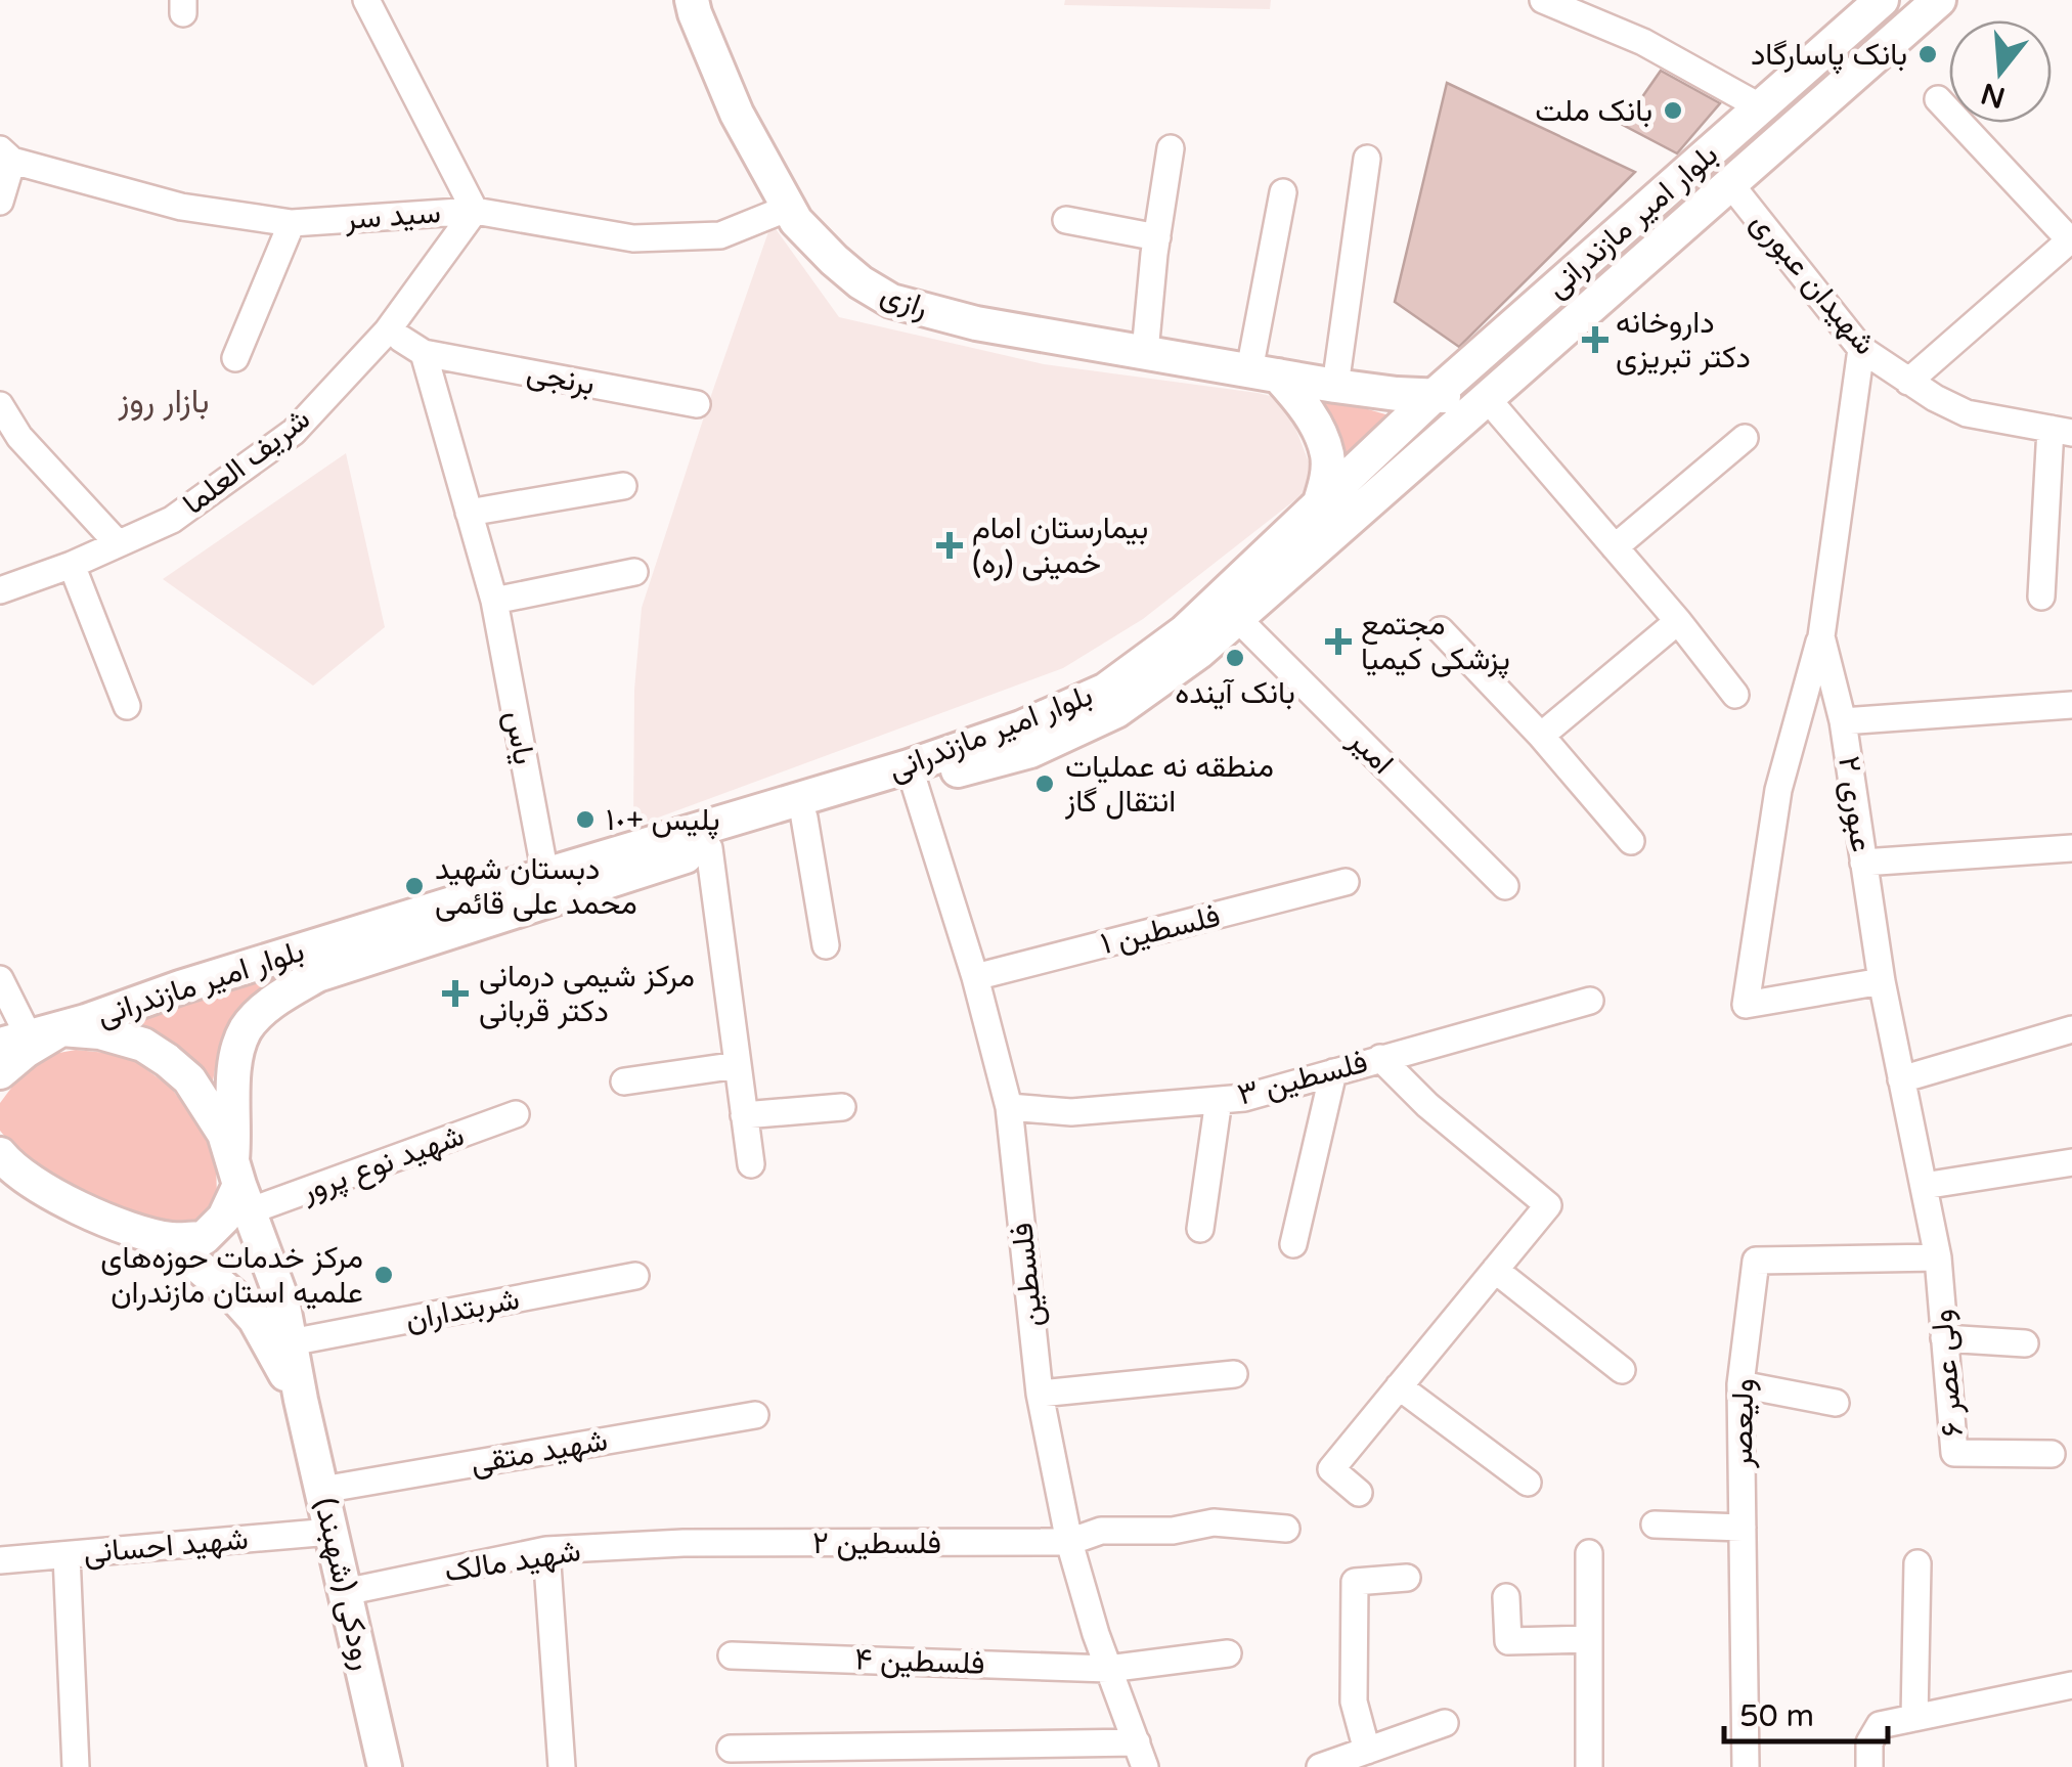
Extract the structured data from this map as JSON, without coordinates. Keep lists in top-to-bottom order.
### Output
{
  "streets": {
    "main road": ["بلوار امیر مازندرانی", "رازی", "رودکی (شهبند)"],
    "street": [
      "سید سر",
      "شهیدان عبوری",
      "برنجی",
      "شریف العلما",
      "یاس",
      "امیر",
      "عبوری ۲",
      "فلسطین ۱",
      "فلسطین ۳",
      "شهید نوع پرور",
      "فلسطین",
      "شربتداران",
      "ولی عصر ۶",
      "ولیعصر",
      "شهید متقی",
      "فلسطین ۲",
      "شهید احسانی",
      "شهید مالک",
      "فلسطین ۴"
    ]
  },
  "crossings": [
    ["سید سر", "رازی"],
    ["سید سر", "شریف العلما"],
    ["بلوار امیر مازندرانی", "شهیدان عبوری"],
    ["بلوار امیر مازندرانی", "رازی"],
    ["بلوار امیر مازندرانی", "یاس"],
    ["بلوار امیر مازندرانی", "امیر"],
    ["بلوار امیر مازندرانی", "شهید نوع پرور"],
    ["بلوار امیر مازندرانی", "فلسطین"],
    ["بلوار امیر مازندرانی", "رودکی (شهبند)"],
    ["شهیدان عبوری", "عبوری ۲"],
    ["برنجی", "یاس"],
    ["عبوری ۲", "ولی عصر ۶"],
    ["عبوری ۲", "ولیعصر"],
    ["فلسطین ۱", "فلسطین"],
    ["فلسطین ۳", "فلسطین"],
    ["شهید نوع پرور", "رودکی (شهبند)"],
    ["فلسطین", "فلسطین ۲"],
    ["فلسطین", "فلسطین ۴"],
    ["شربتداران", "رودکی (شهبند)"],
    ["ولی عصر ۶", "ولیعصر"],
    ["شهید متقی", "رودکی (شهبند)"],
    ["فلسطین ۲", "شهید مالک"],
    ["شهید احسانی", "رودکی (شهبند)"],
    ["شهید مالک", "رودکی (شهبند)"]
  ],
  "districts": ["بازار روز"],
  "places": {
    "other": [
      "بانک پاسارگاد",
      "بانک ملت",
      "بانک آینده",
      "منطقه نه عملیات انتقال گاز",
      "پلیس +١٠",
      "دبستان شهید محمد علی قائمی",
      "مرکز خدمات حوزه‌های علمیه استان مازندران"
    ],
    "health": [
      "داروخانه دکتر تبریزی",
      "بیمارستان امام خمینی (ره)",
      "مجتمع پزشکی کیمیا",
      "مرکز شیمی درمانی دکتر قربانی"
    ]
  },
  "scale_bar": "50 m",
  "north": "bottom"
}
